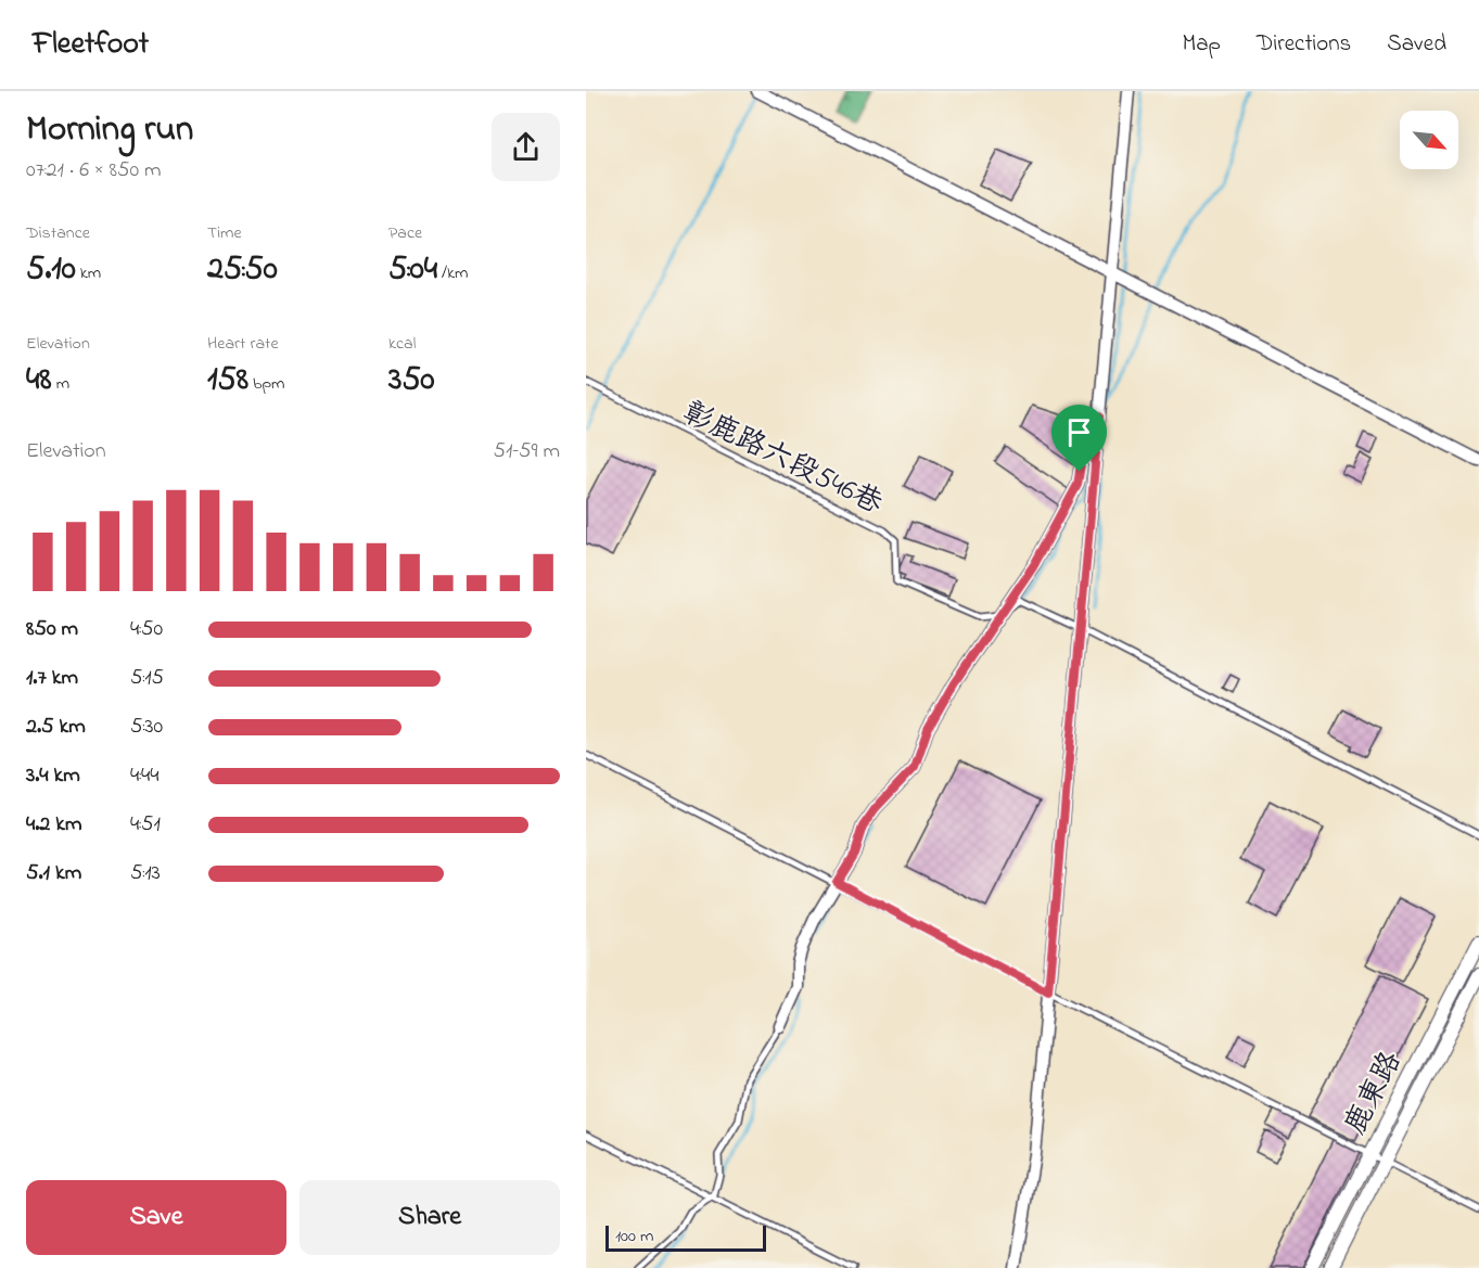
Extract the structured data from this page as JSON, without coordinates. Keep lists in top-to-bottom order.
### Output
{
  "streets": {
    "street": ["鹿東路"],
    "lane": ["彰鹿路六段546巷"]
  },
  "scale_bar": "100 m",
  "north": "bottom right",
  "page": {
    "header": "Fleetfoot",
    "nav": ["Map", "Directions", "Saved"],
    "heading": ["Morning run", "07:21 · 6 × 850 m"],
    "stats": [
      ["Distance", "5.10 km"],
      ["Time", "25:50"],
      ["Pace", "5:04 /km"],
      ["Elevation", "48 m"],
      ["Heart rate", "158 bpm"],
      ["kcal", "350"]
    ],
    "chart": ["Elevation", "51–59 m"],
    "list": [
      {
        "name": "850 m",
        "note": "4:50"
      },
      {
        "name": "1.7 km",
        "note": "5:15"
      },
      {
        "name": "2.5 km",
        "note": "5:30"
      },
      {
        "name": "3.4 km",
        "note": "4:44"
      },
      {
        "name": "4.2 km",
        "note": "4:51"
      },
      {
        "name": "5.1 km",
        "note": "5:13"
      }
    ],
    "buttons": ["Save", "Share"],
    "scale": "100 m"
  }
}
